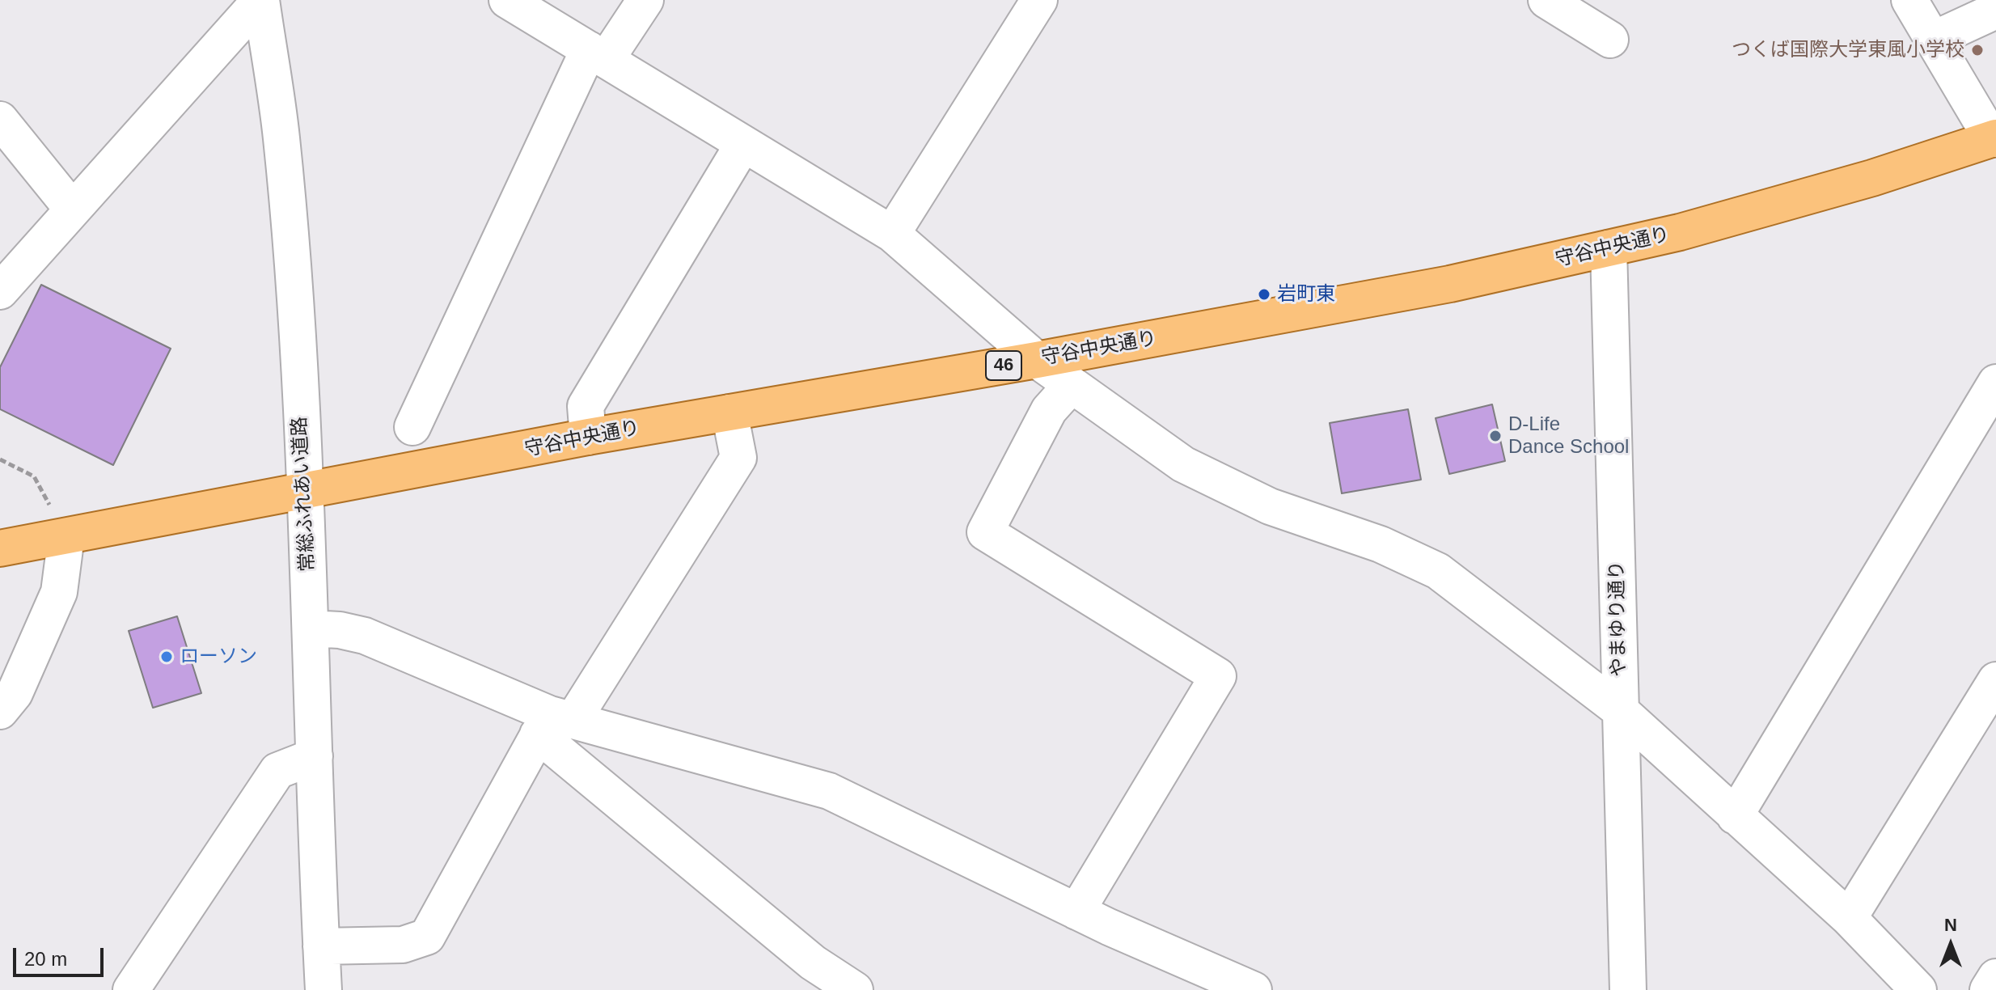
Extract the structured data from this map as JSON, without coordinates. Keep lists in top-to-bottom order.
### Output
{
  "streets": {
    "main road": ["守谷中央通り", "46"],
    "street": ["常総ふれあい道路", "やまゆり通り"]
  },
  "crossings": [
    ["守谷中央通り", "常総ふれあい道路"],
    ["守谷中央通り", "やまゆり通り"]
  ],
  "places": [
    "つくば国際大学東風小学校",
    "岩町東",
    "D-Life Dance School",
    "ローソン"
  ],
  "scale_bar": "20 m",
  "north": "top"
}
